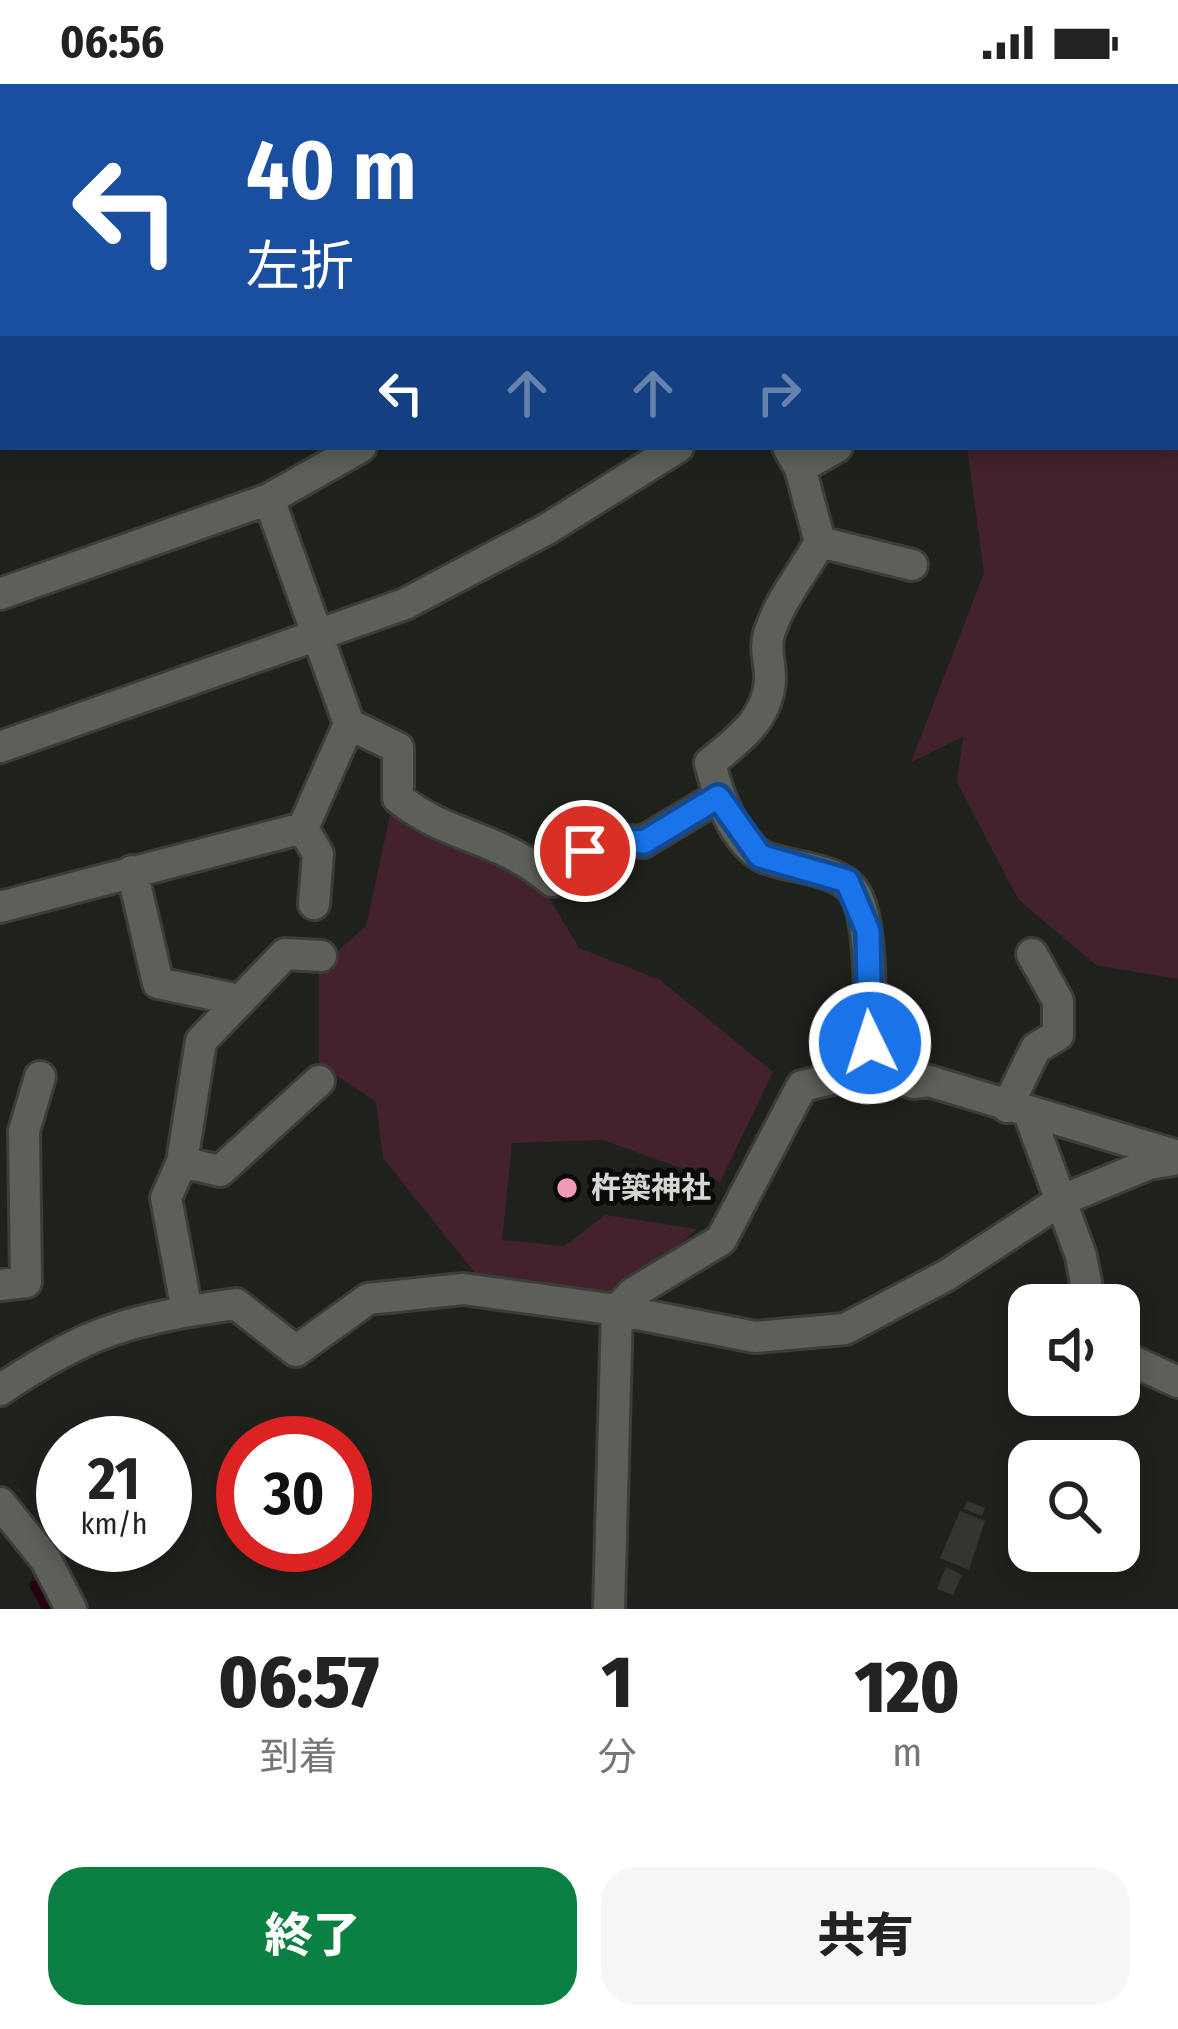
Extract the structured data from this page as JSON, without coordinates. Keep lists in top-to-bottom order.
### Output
{
  "places": ["杵築神社"],
  "page": {
    "status": "06:56",
    "turn": ["40 m", "左折"],
    "speed": "21 km/h",
    "limit": "30",
    "eta": [
      "06:57",
      "到着",
      "1",
      "分",
      "120",
      "m"
    ],
    "buttons": ["終了", "共有"]
  }
}
